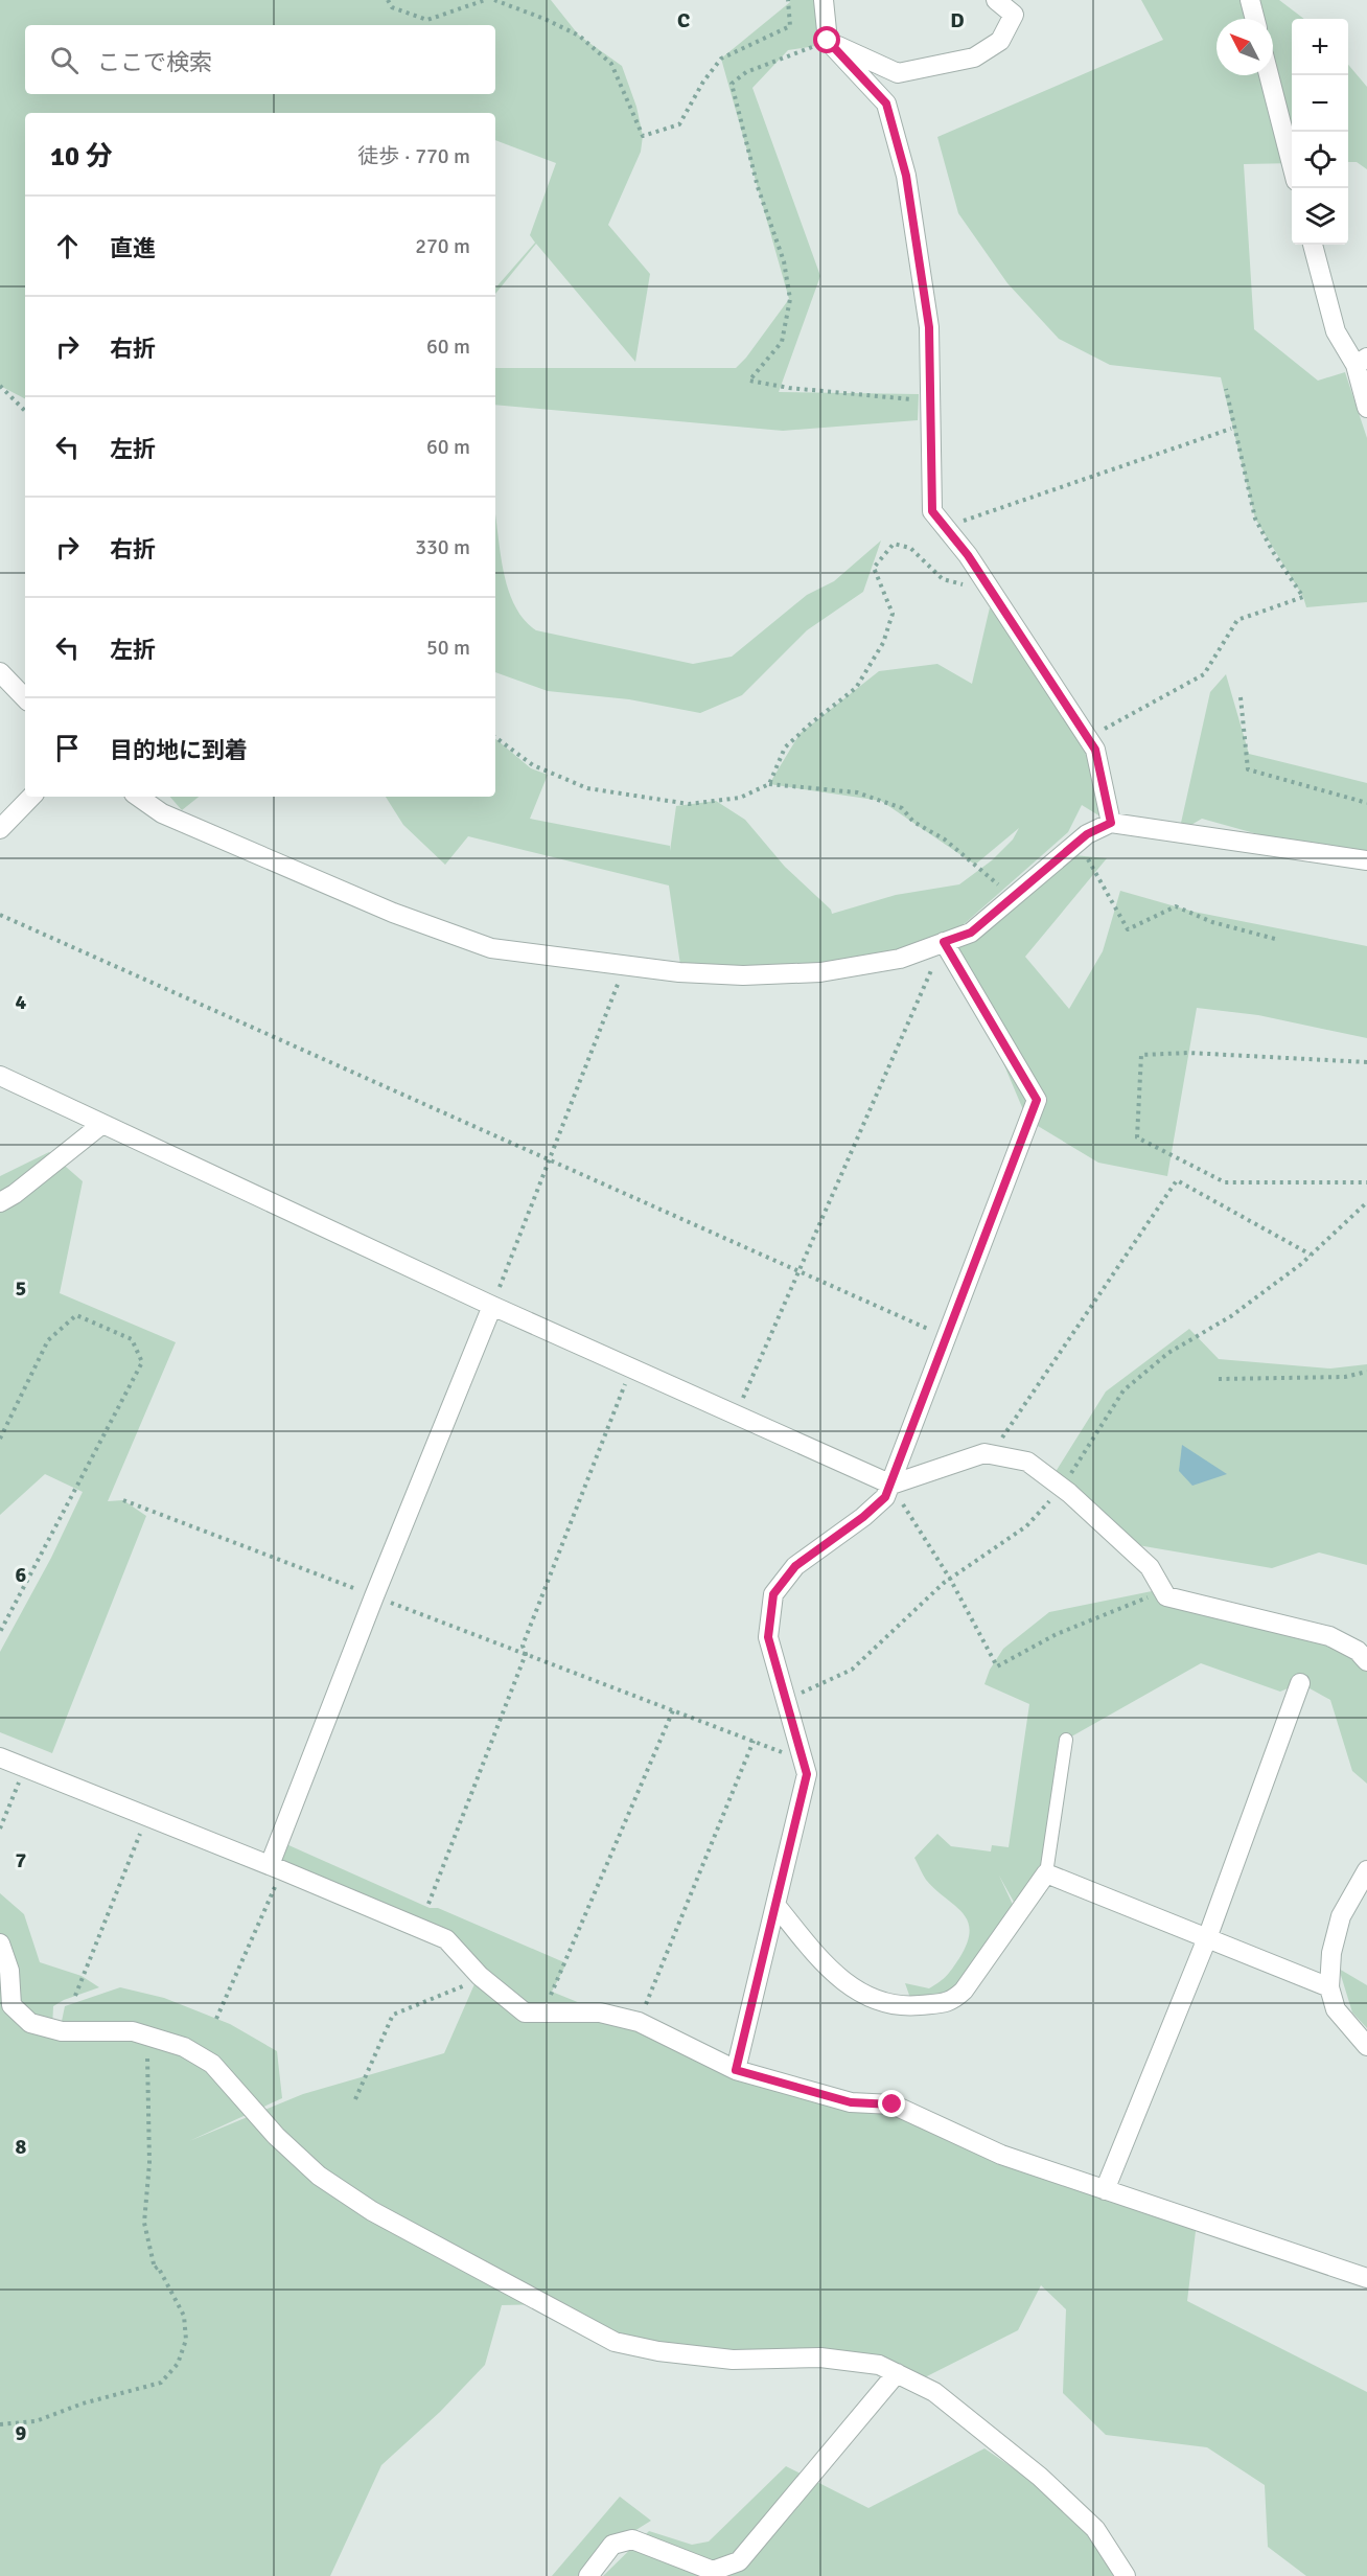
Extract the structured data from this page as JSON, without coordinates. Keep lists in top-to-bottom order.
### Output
{
  "north": "top left",
  "page": {
    "map_buttons": ["+", "−"],
    "search": "ここで検索",
    "heading": ["10 分", "徒歩 · 770 m"],
    "list": [
      ["直進", "270 m"],
      ["右折", "60 m"],
      ["左折", "60 m"],
      ["右折", "330 m"],
      ["左折", "50 m"],
      "目的地に到着"
    ]
  },
  "grid": {
    "columns": ["C", "D"],
    "rows": [
      "4",
      "5",
      "6",
      "7",
      "8",
      "9"
    ]
  }
}
